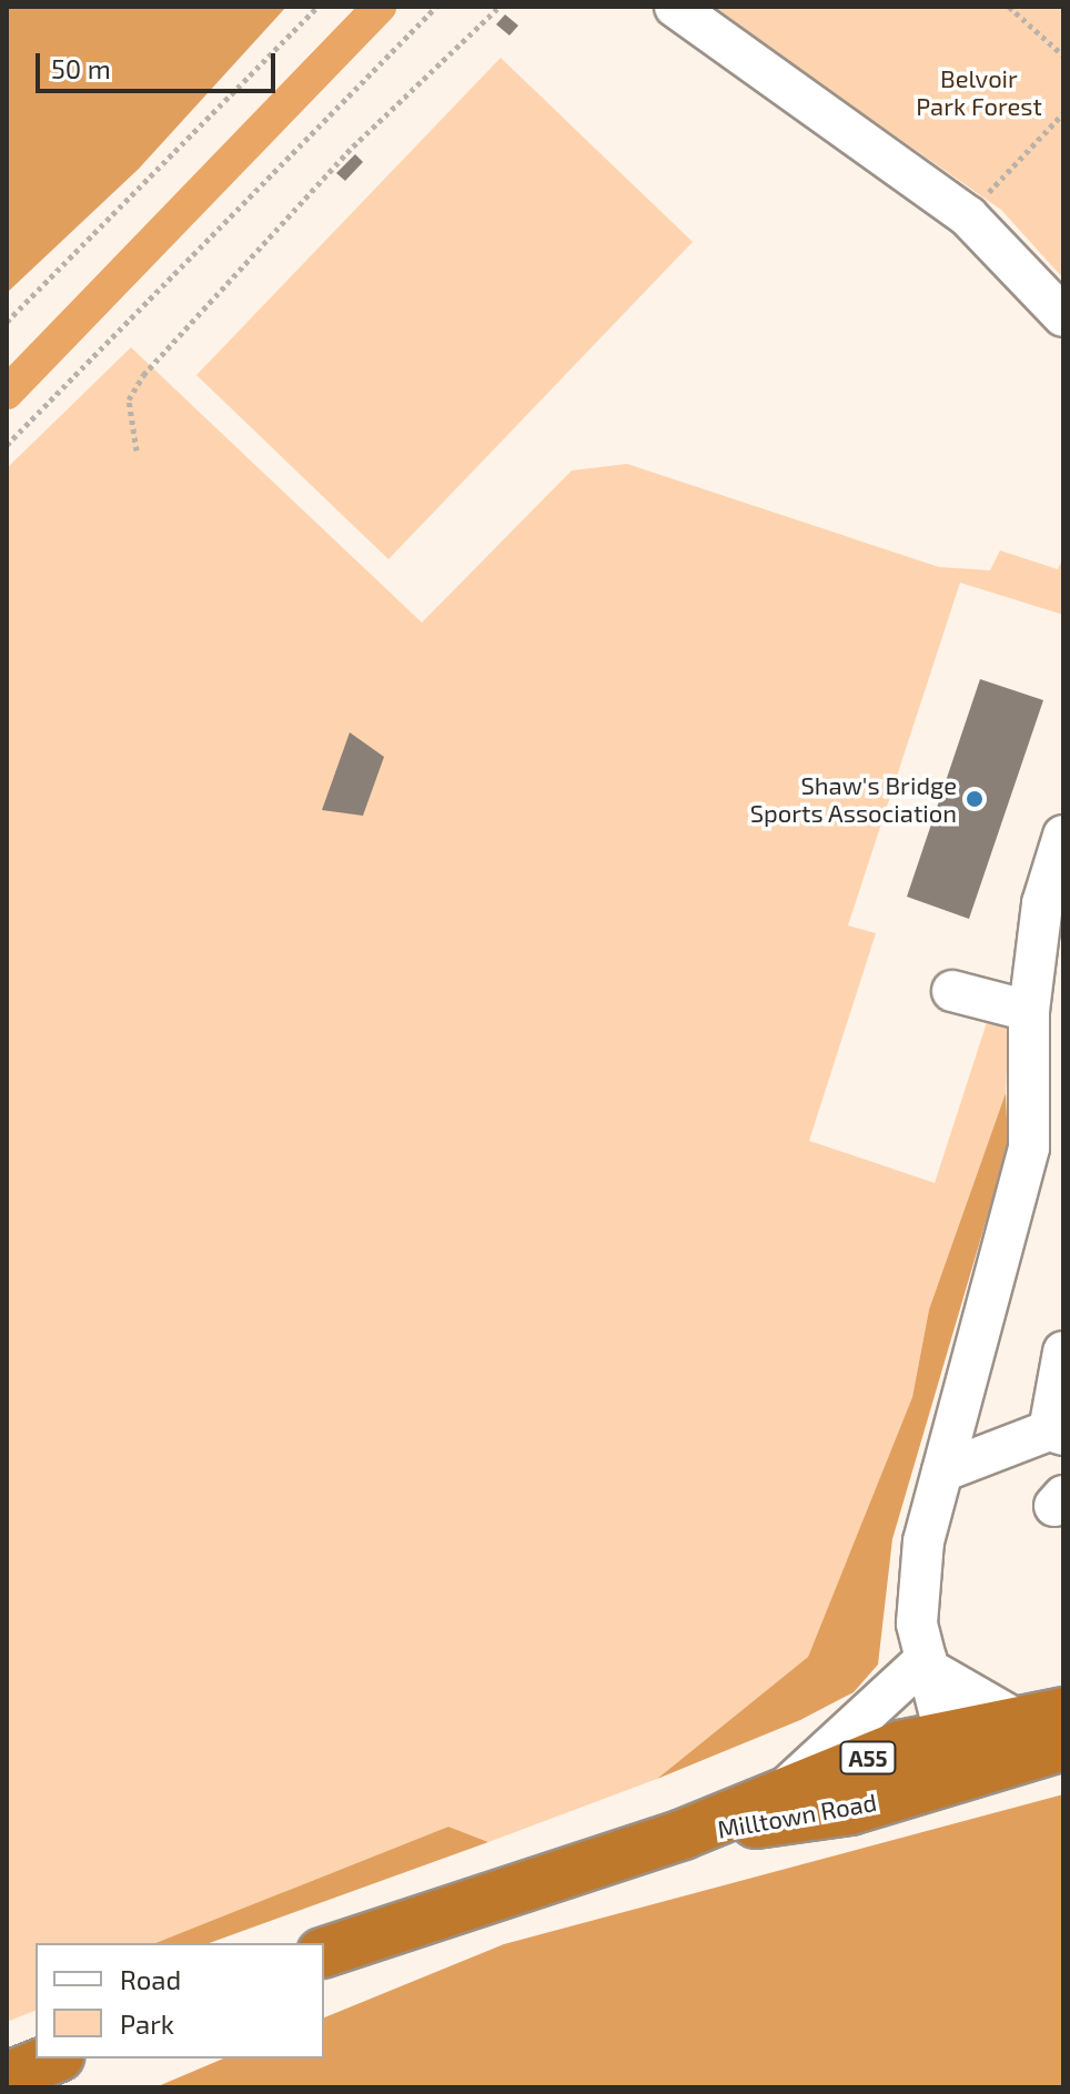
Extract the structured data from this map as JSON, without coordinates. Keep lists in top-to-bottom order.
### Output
{
  "streets": {
    "highway": ["A55", "Milltown Road"]
  },
  "parks": ["Belvoir Park Forest"],
  "places": ["Shaw's Bridge Sports Association"],
  "legend": ["Road", "Park"],
  "scale_bar": "50 m"
}
